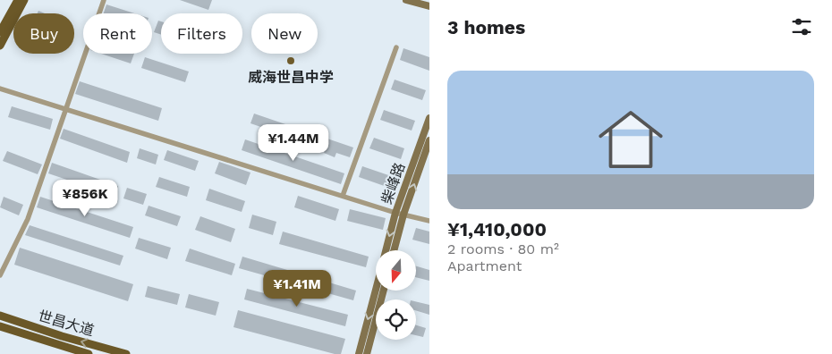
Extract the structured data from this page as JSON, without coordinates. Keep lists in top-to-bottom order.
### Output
{
  "streets": {
    "main road": ["世昌大道"],
    "street": ["柴峰路"]
  },
  "places": ["威海世昌中学"],
  "north": "bottom",
  "page": {
    "heading": "3 homes",
    "chip": [
      "Buy",
      "Rent",
      "Filters",
      "New"
    ],
    "list": [
      {
        "name": "¥1,410,000",
        "note": "2 rooms · 80 m² · Apartment"
      }
    ],
    "price": ["¥1.44M", "¥856K", "¥1.41M"]
  }
}
